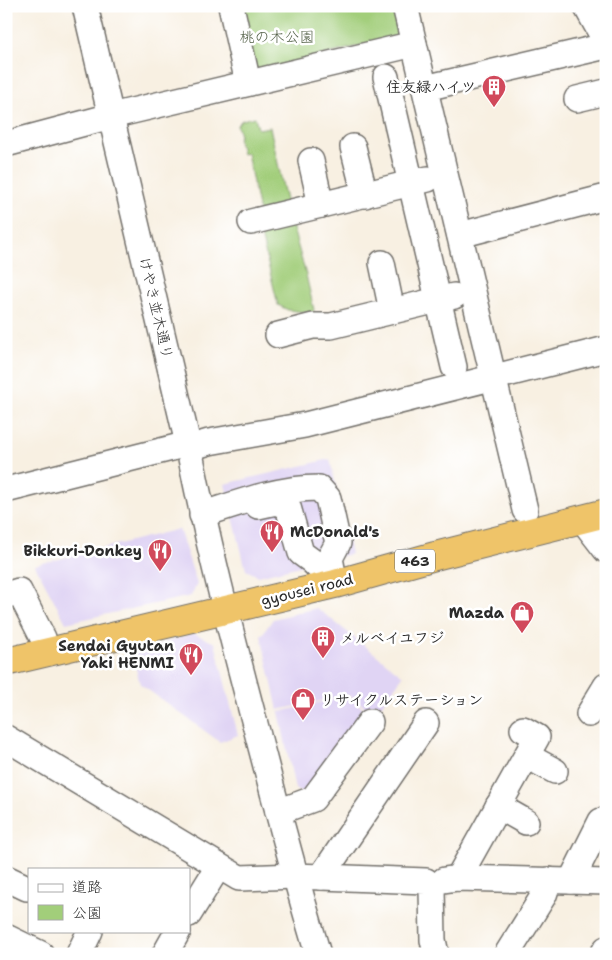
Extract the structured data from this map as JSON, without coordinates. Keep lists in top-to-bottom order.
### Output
{
  "streets": {
    "highway": ["463", "gyousei road"],
    "street": ["けやき並木通り"]
  },
  "crossings": [
    ["けやき並木通り", "gyousei road"]
  ],
  "parks": ["桃の木公園"],
  "places": {
    "building": ["住友緑ハイツ", "メルベイユフジ"],
    "restaurant": ["McDonald's", "Bikkuri-Donkey", "Sendai Gyutan Yaki HENMI"],
    "shop": ["Mazda", "リサイクルステーション"]
  },
  "legend": ["道路", "公園"]
}
